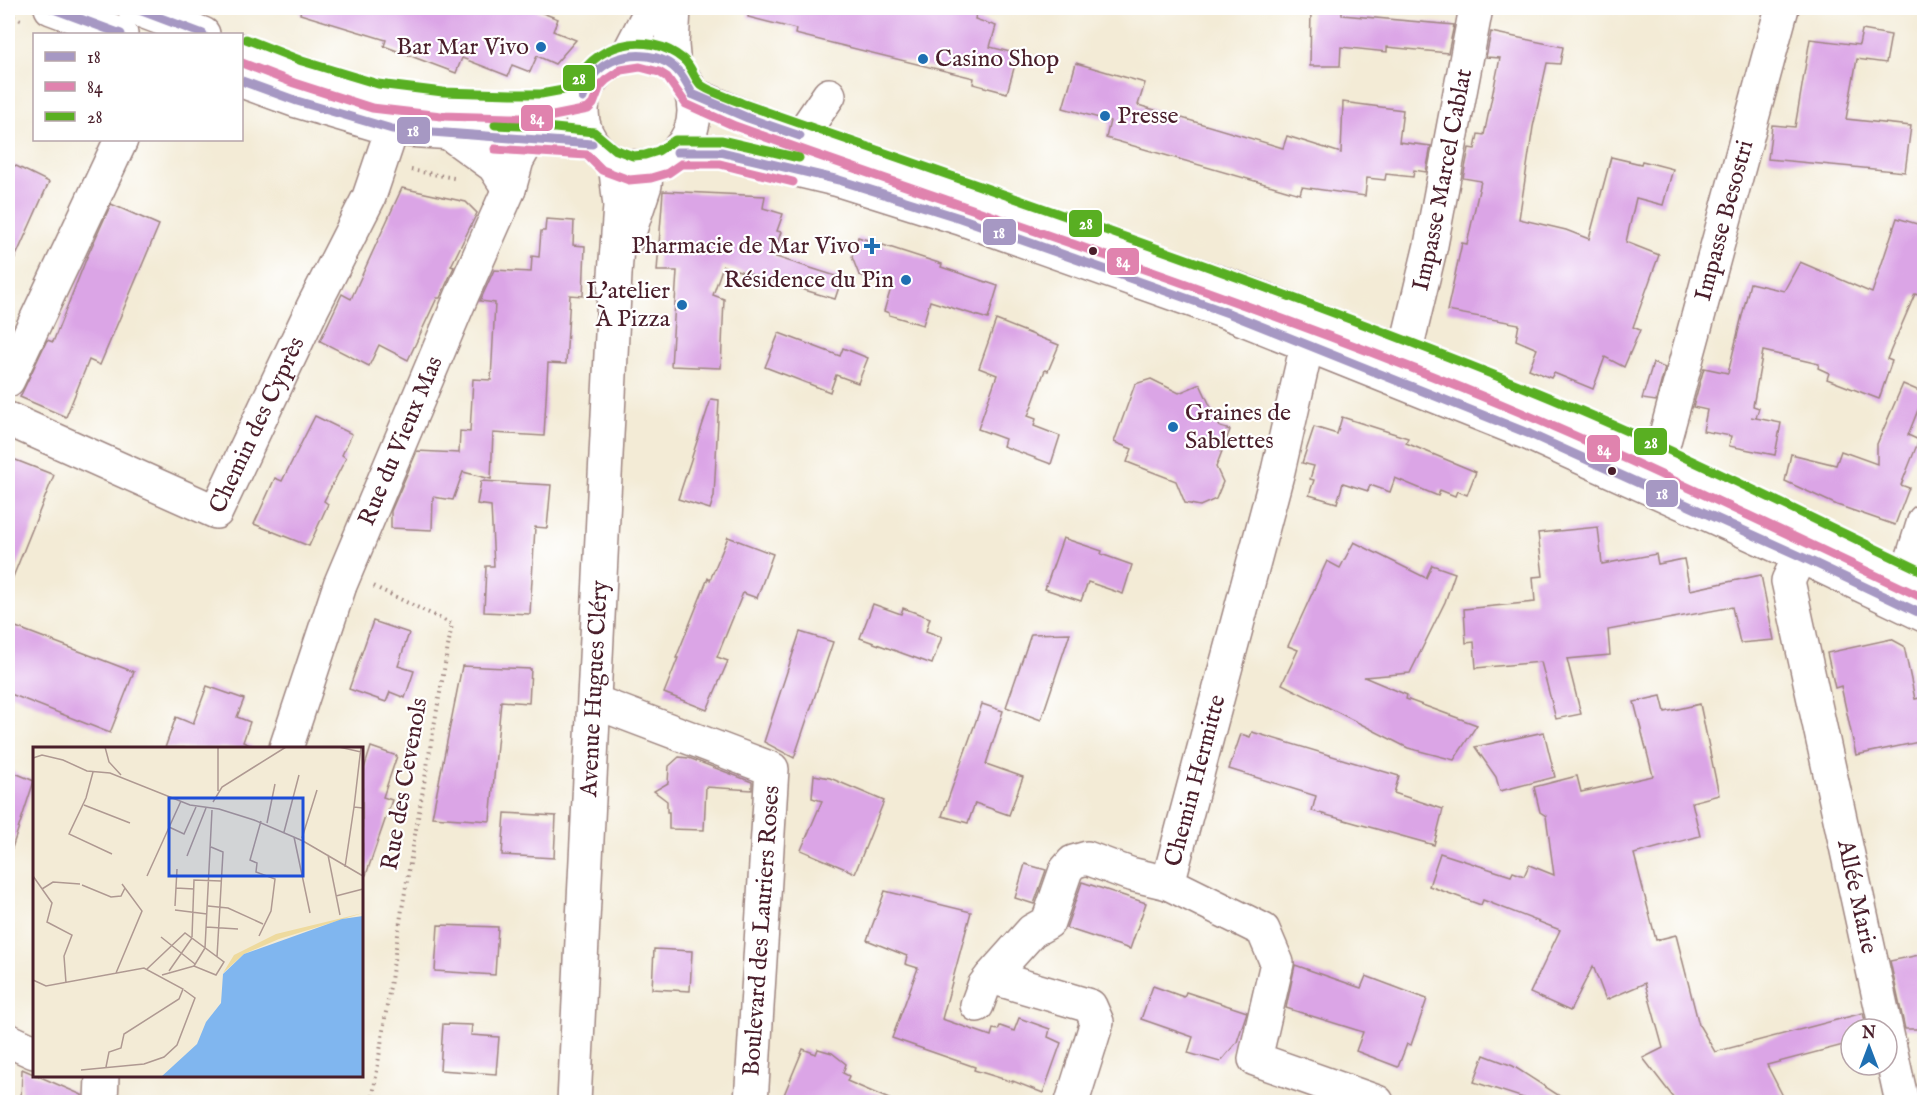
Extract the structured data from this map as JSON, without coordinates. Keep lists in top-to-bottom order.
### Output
{
  "streets": {
    "street": [
      "Impasse Marcel Cablat",
      "Impasse Besostri",
      "Chemin des Cyprès",
      "Rue du Vieux Mas",
      "Avenue Hugues Cléry",
      "Chemin Hermitte",
      "Allée Marie",
      "Boulevard des Lauriers Roses"
    ],
    "path": ["Rue des Cevenols"]
  },
  "crossings": [
    ["Rue du Vieux Mas", "Rue des Cevenols"],
    ["Avenue Hugues Cléry", "Boulevard des Lauriers Roses"]
  ],
  "places": {
    "other": [
      "Bar Mar Vivo",
      "Casino Shop",
      "Presse",
      "Résidence du Pin",
      "L'atelier À Pizza",
      "Graines de Sablettes"
    ],
    "health": ["Pharmacie de Mar Vivo"]
  },
  "lines": ["transit line 18", "transit line 28", "transit line 84"],
  "legend": ["18", "84", "28"],
  "north": "top"
}
